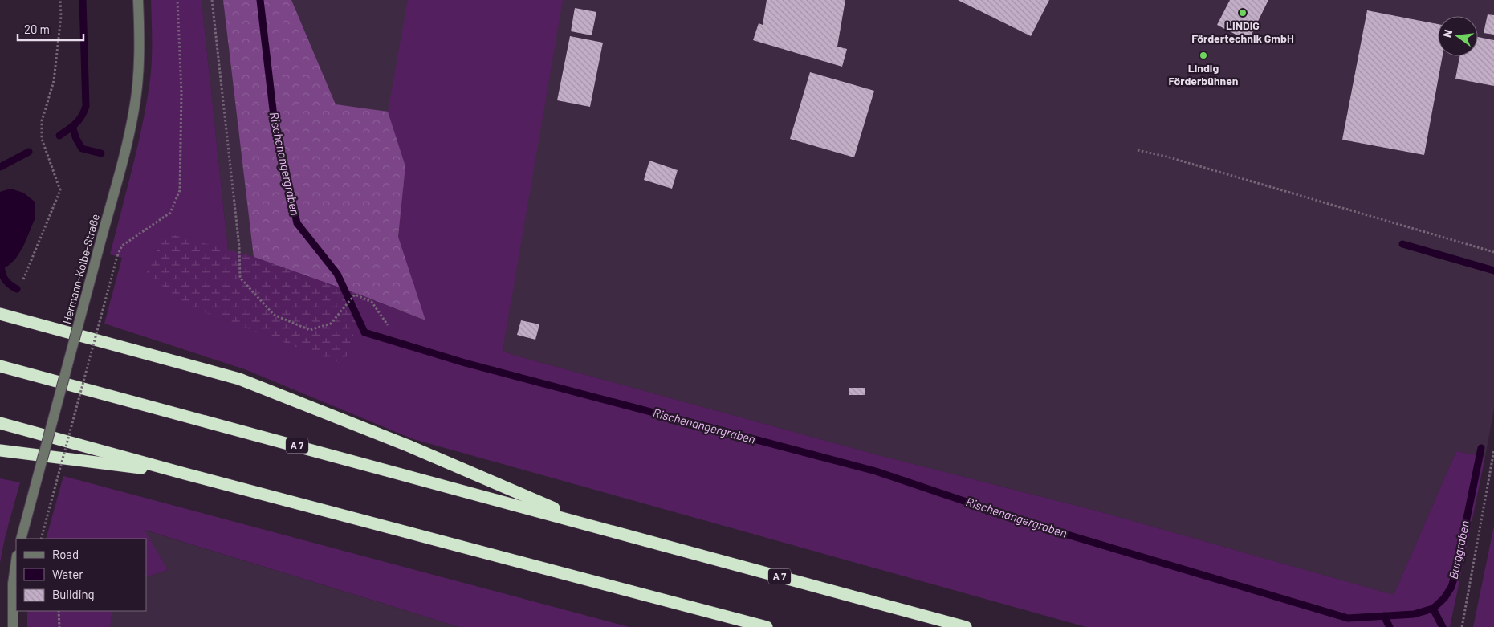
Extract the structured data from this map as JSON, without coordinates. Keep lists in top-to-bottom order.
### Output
{
  "streets": {
    "highway": ["A 7"],
    "street": ["Hermann-Kolbe-Straße"]
  },
  "water": ["Rischenangergraben", "Burggraben"],
  "places": ["LINDIG Fördertechnik GmbH", "Lindig Förderbühnen"],
  "legend": ["Road", "Water", "Building"],
  "scale_bar": "20 m",
  "north": "left"
}
